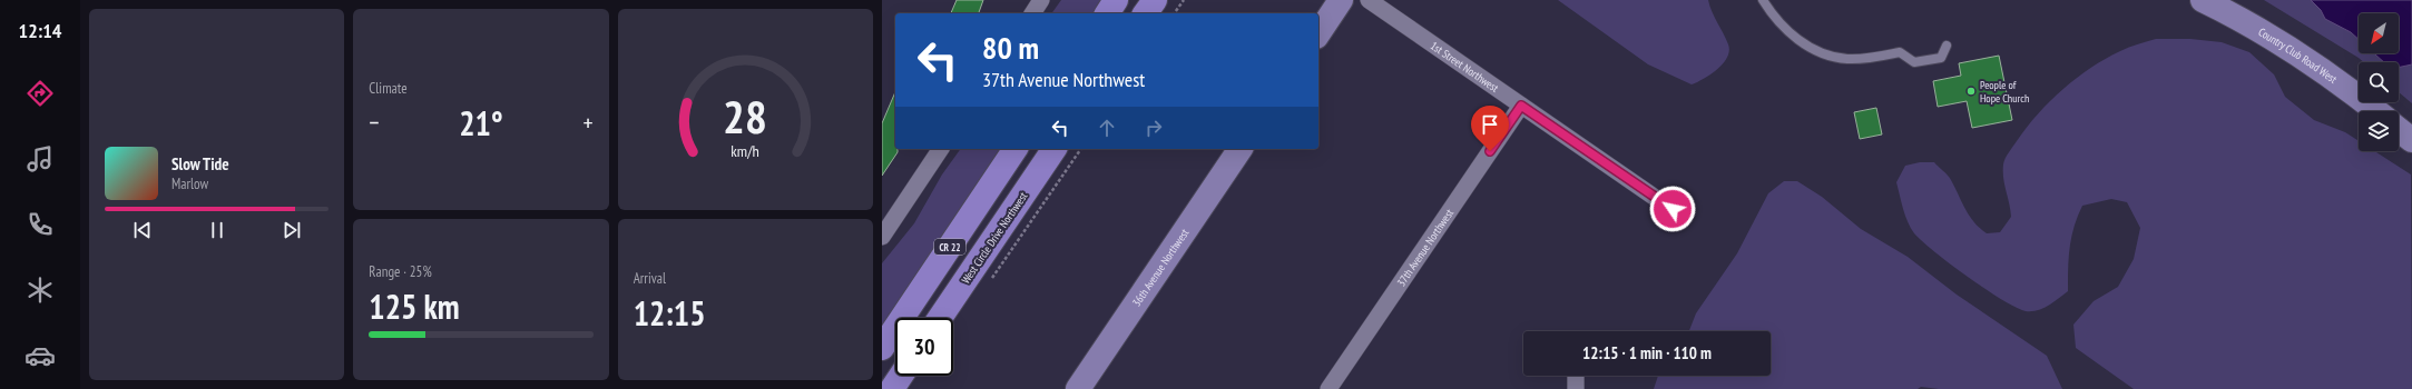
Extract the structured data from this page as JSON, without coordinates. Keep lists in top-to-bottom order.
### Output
{
  "streets": {
    "main road": ["West Circle Drive Northwest", "CR 22"],
    "street": [
      "Country Club Road West",
      "1st Street Northwest",
      "37th Avenue Northwest",
      "36th Avenue Northwest"
    ]
  },
  "crossings": [
    ["1st Street Northwest", "37th Avenue Northwest"]
  ],
  "places": ["People of Hope Church"],
  "north": "bottom left",
  "page": {
    "tabs": "12:14",
    "tile": [
      "Climate",
      ["Range · 25%", "125 km"],
      ["Arrival", "12:15"]
    ],
    "turn": ["80 m", "37th Avenue Northwest"],
    "heat": ["−", "21°", "+"],
    "song": ["Slow Tide", "Marlow"],
    "limit": "30",
    "trip": "12:15 · 1 min · 110 m",
    "gauge": ["28", "km/h"]
  }
}
